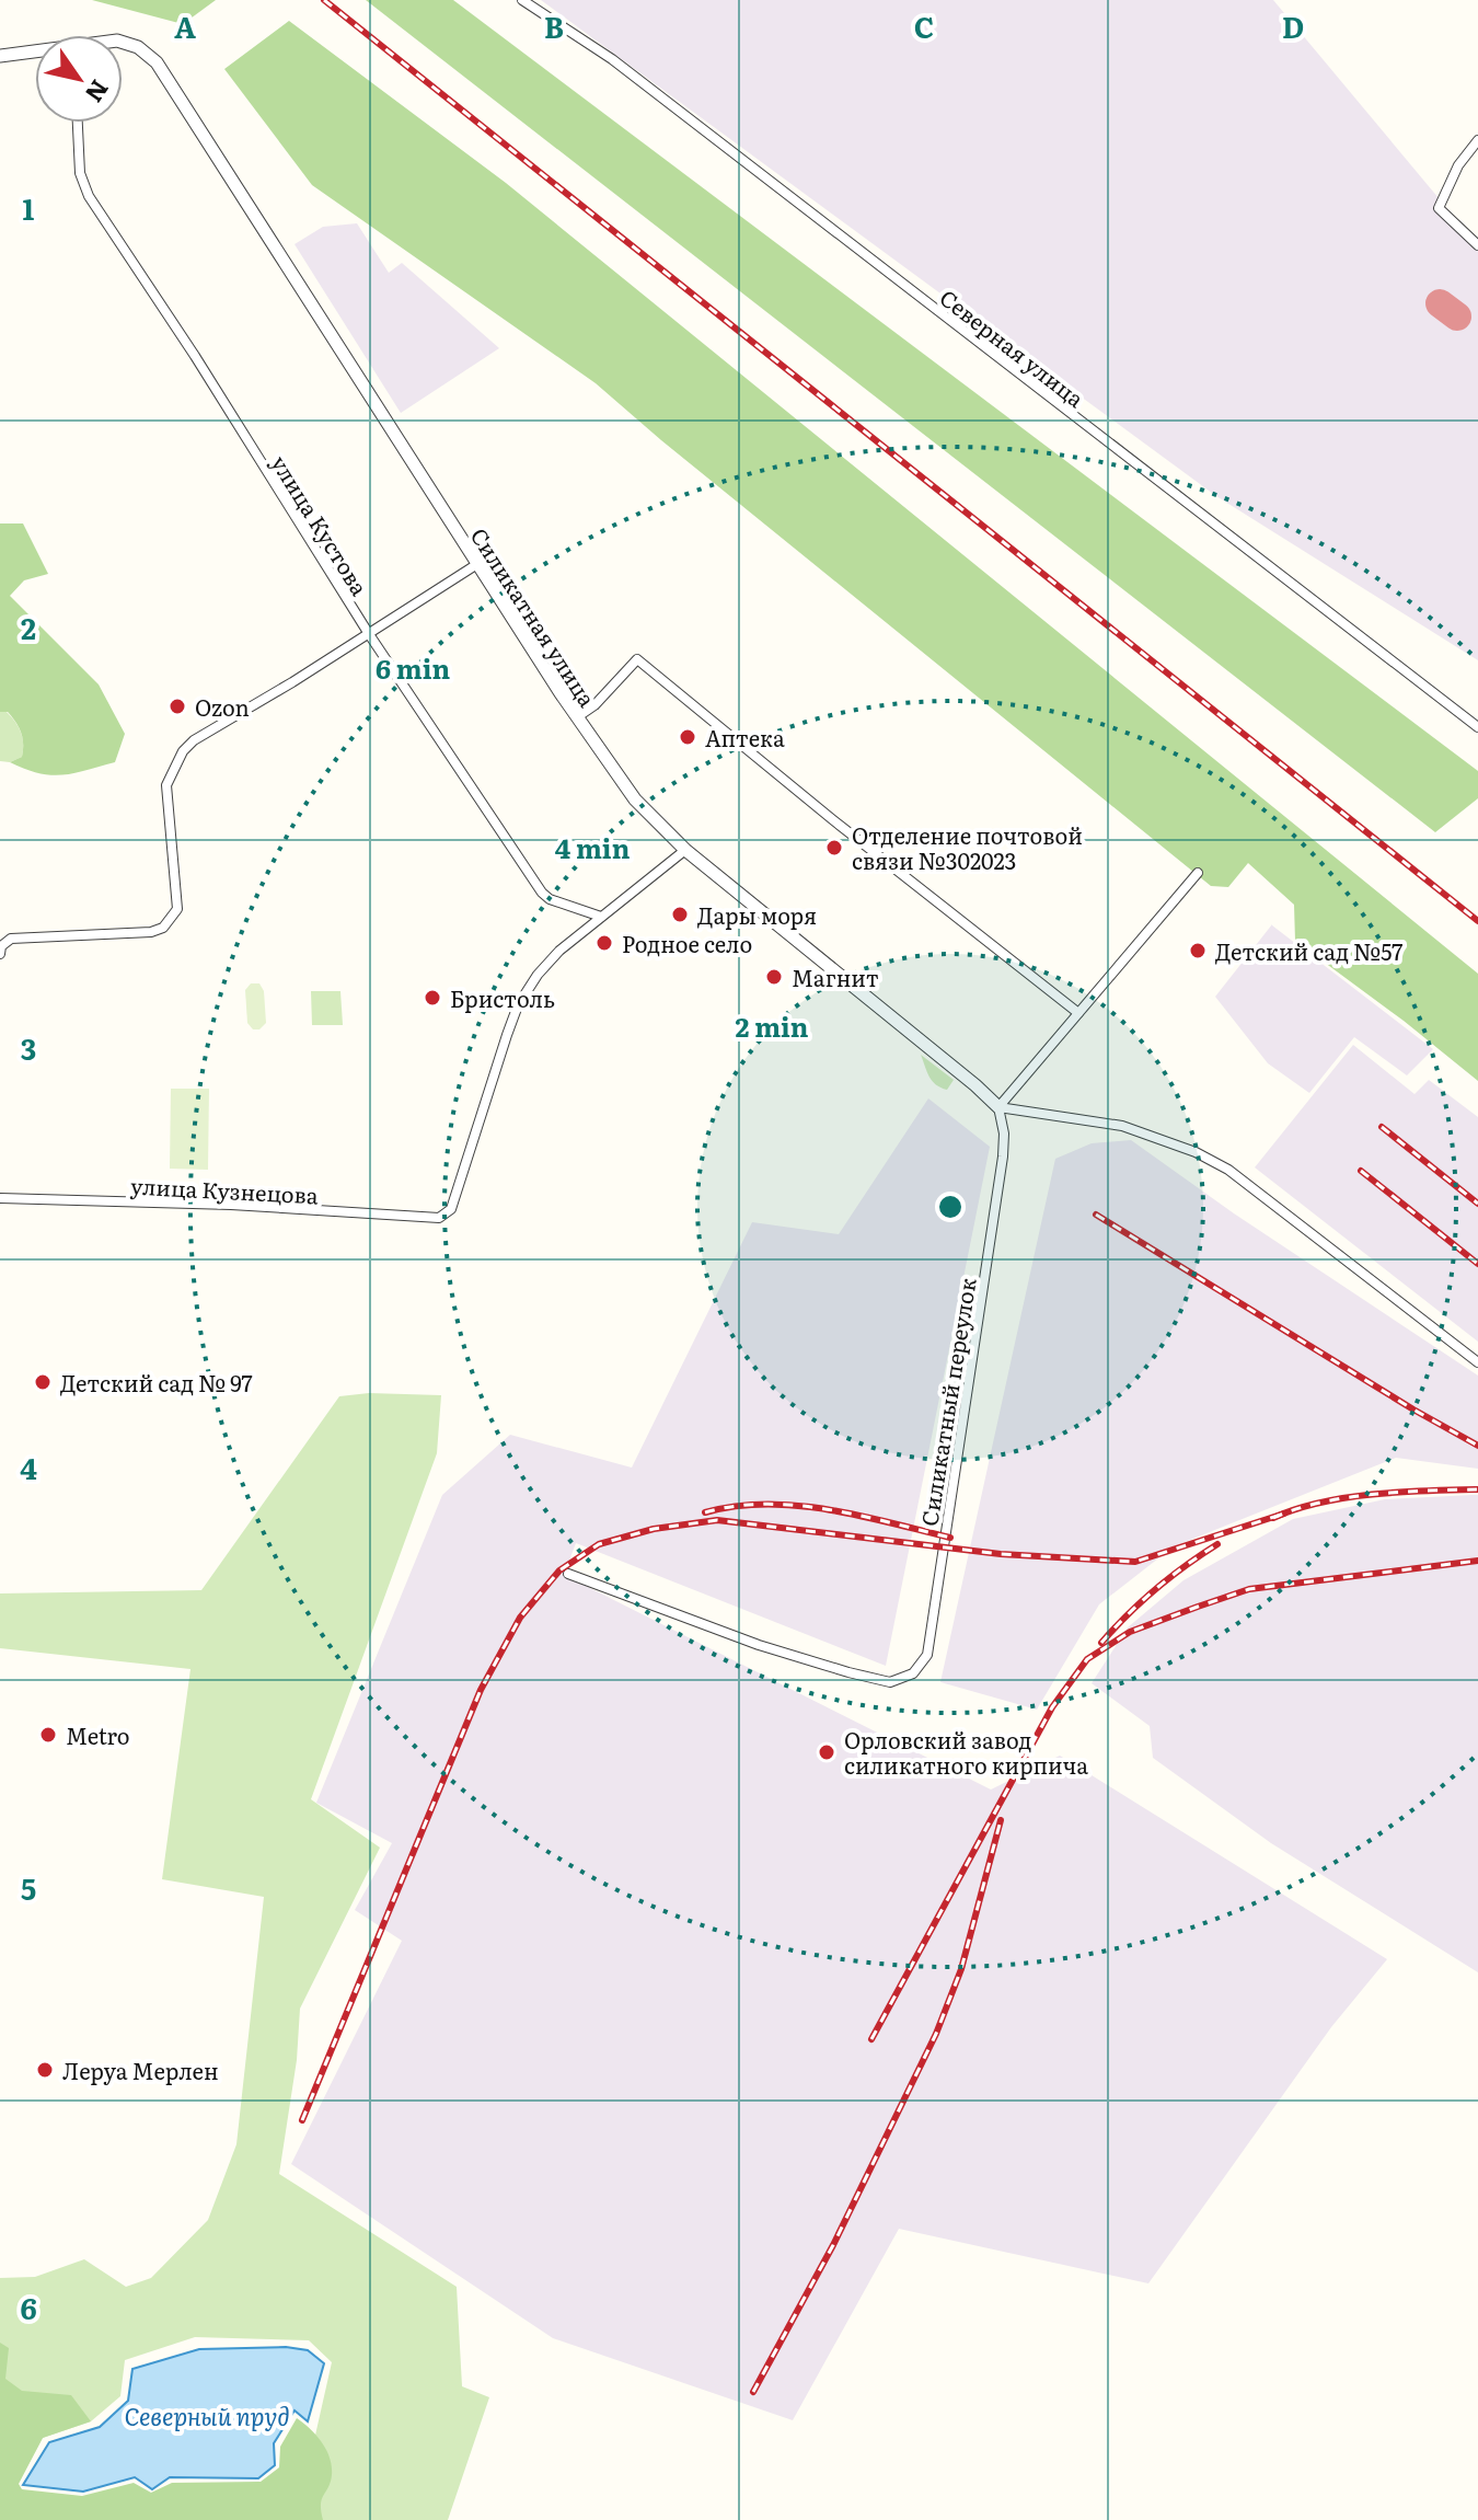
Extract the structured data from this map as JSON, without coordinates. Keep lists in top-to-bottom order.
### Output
{
  "streets": {
    "street": [
      "Северная улица",
      "улица Кустова",
      "Силикатная улица",
      "улица Кузнецова",
      "Силикатный переулок"
    ]
  },
  "crossings": [
    ["улица Кустова", "улица Кузнецова"],
    ["Силикатная улица", "Силикатный переулок"]
  ],
  "water": ["Северный пруд"],
  "places": [
    "Ozon",
    "Аптека",
    "Отделение почтовой связи №302023",
    "Дары моря",
    "Родное село",
    "Детский сад №57",
    "Магнит",
    "Бристоль",
    "Детский сад № 97",
    "Metro",
    "Орловский завод силикатного кирпича",
    "Леруа Мерлен"
  ],
  "north": "bottom right",
  "grid": {
    "columns": [
      "A",
      "B",
      "C",
      "D"
    ],
    "rows": [
      "1",
      "2",
      "3",
      "4",
      "5",
      "6"
    ]
  },
  "rings": ["6 min", "4 min", "2 min"]
}
